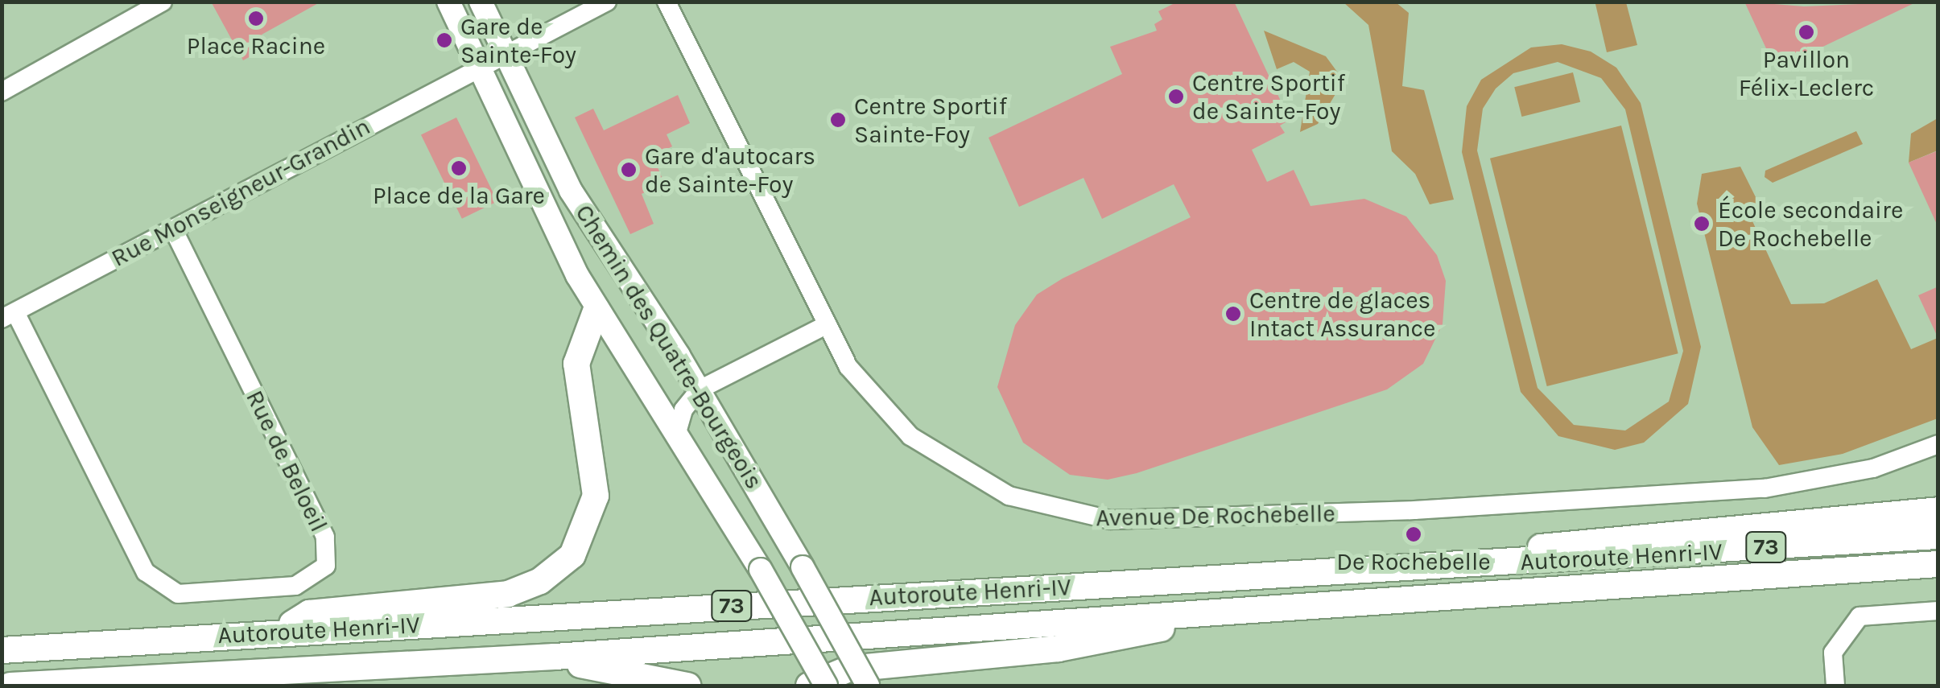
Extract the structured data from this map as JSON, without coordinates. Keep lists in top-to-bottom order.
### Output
{
  "streets": {
    "highway": ["73", "Autoroute Henri-IV"],
    "main road": ["Chemin des Quatre-Bourgeois"],
    "street": ["Rue Monseigneur-Grandin", "Rue de Beloeil", "Avenue De Rochebelle"]
  },
  "crossings": [
    ["Rue Monseigneur-Grandin", "Chemin des Quatre-Bourgeois"],
    ["Rue Monseigneur-Grandin", "Rue de Beloeil"]
  ],
  "places": [
    "Place Racine",
    "Pavillon Félix-Leclerc",
    "Gare de Sainte-Foy",
    "Centre Sportif de Sainte-Foy",
    "Centre Sportif Sainte-Foy",
    "Place de la Gare",
    "Gare d'autocars de Sainte-Foy",
    "École secondaire De Rochebelle",
    "Centre de glaces Intact Assurance",
    "De Rochebelle"
  ]
}
